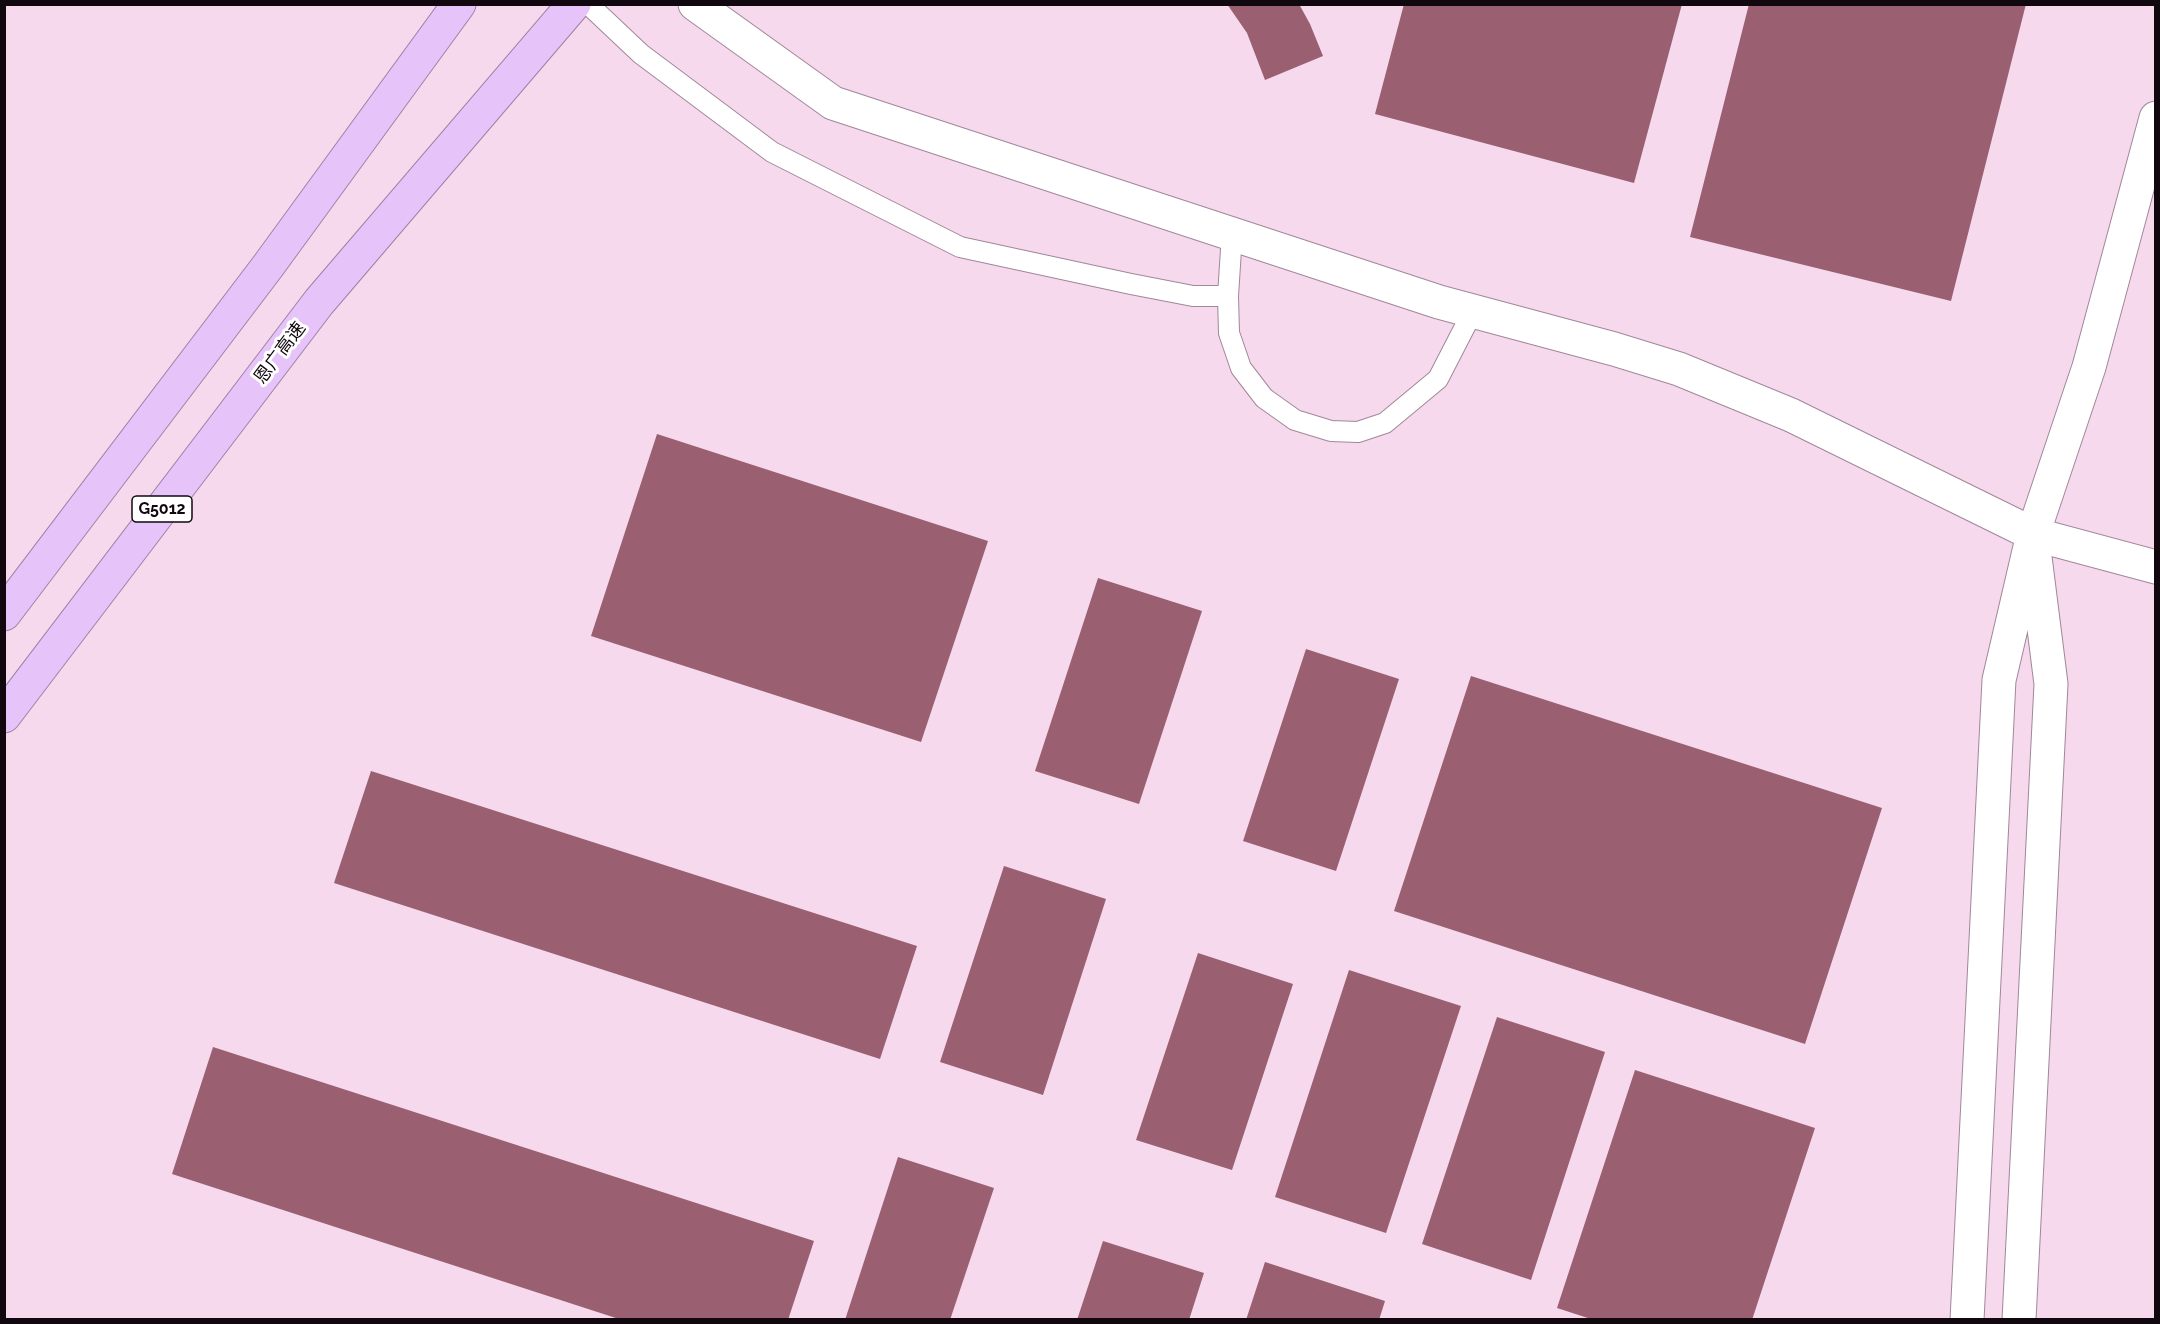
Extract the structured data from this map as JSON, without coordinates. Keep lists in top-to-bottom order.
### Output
{
  "streets": {
    "highway": ["恩广高速", "G5012"]
  }
}
